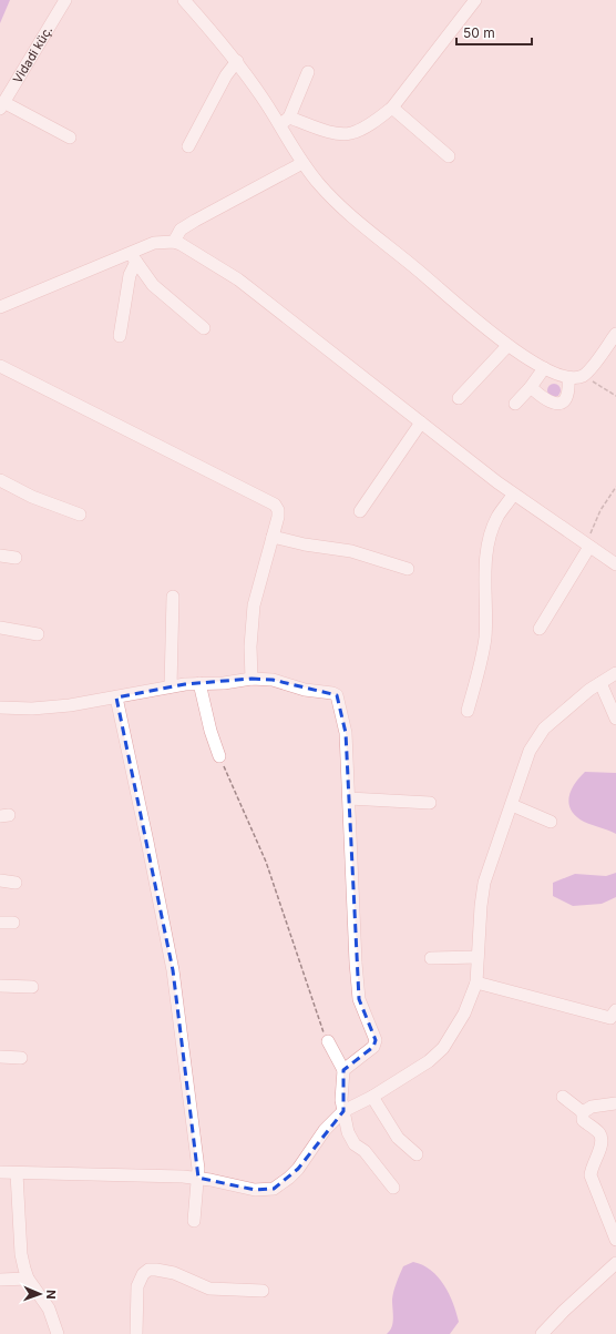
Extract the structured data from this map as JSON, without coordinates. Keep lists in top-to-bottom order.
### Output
{
  "streets": {
    "street": ["Vidadi küç."]
  },
  "scale_bar": "50 m",
  "north": "right"
}
